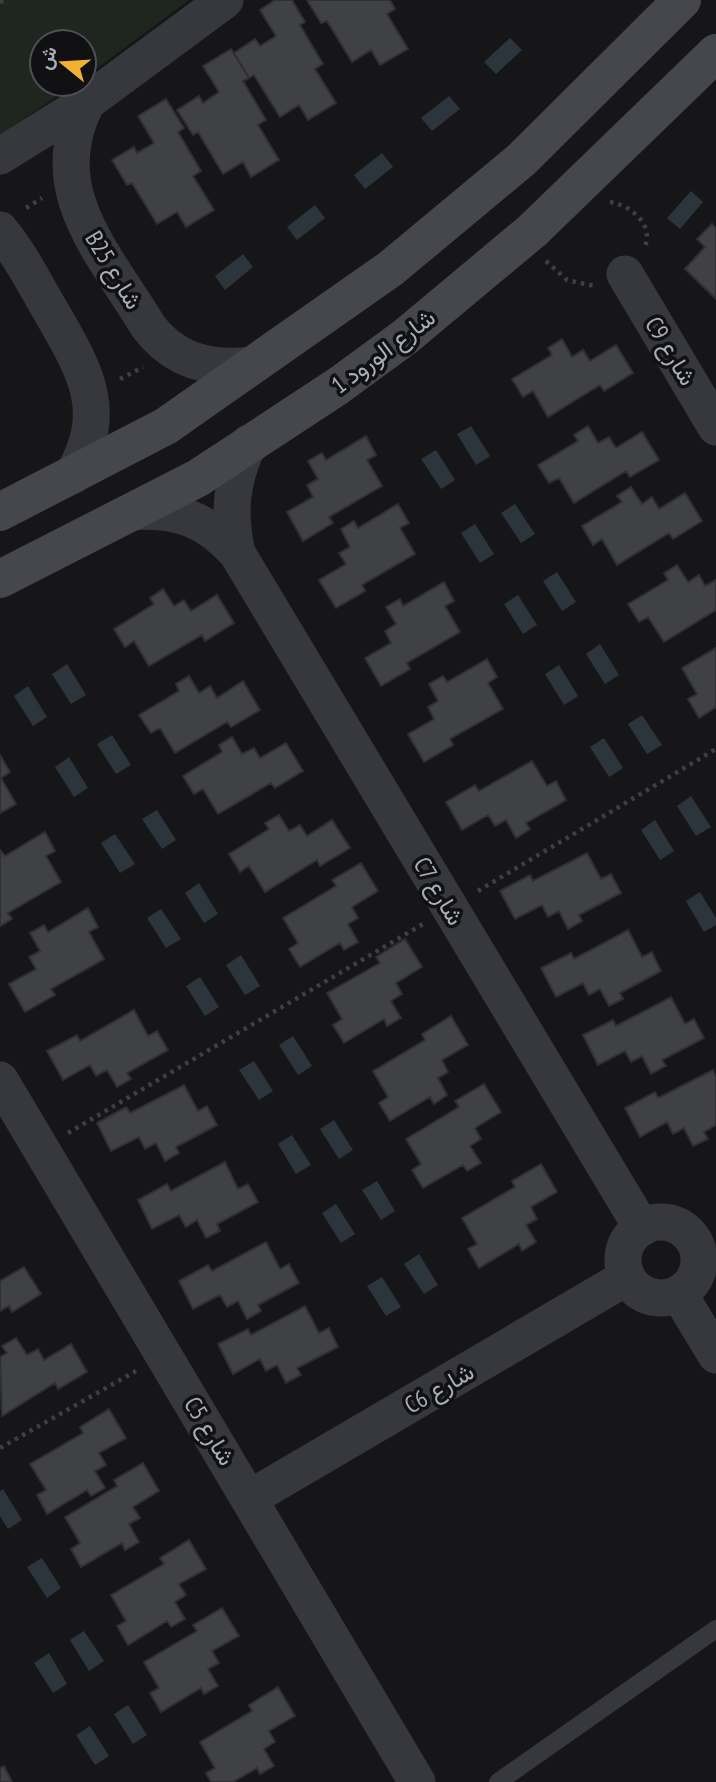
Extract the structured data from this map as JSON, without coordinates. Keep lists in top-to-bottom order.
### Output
{
  "streets": {
    "street": [
      "B25 شارع",
      "شارع الورود 1",
      "C9 شارع",
      "C7 شارع",
      "C6 شارع",
      "C5 شارع"
    ]
  },
  "crossings": [
    ["شارع الورود 1", "C9 شارع"],
    ["شارع الورود 1", "C7 شارع"],
    ["C7 شارع", "C6 شارع"],
    ["C6 شارع", "C5 شارع"]
  ],
  "north": "left"
}
